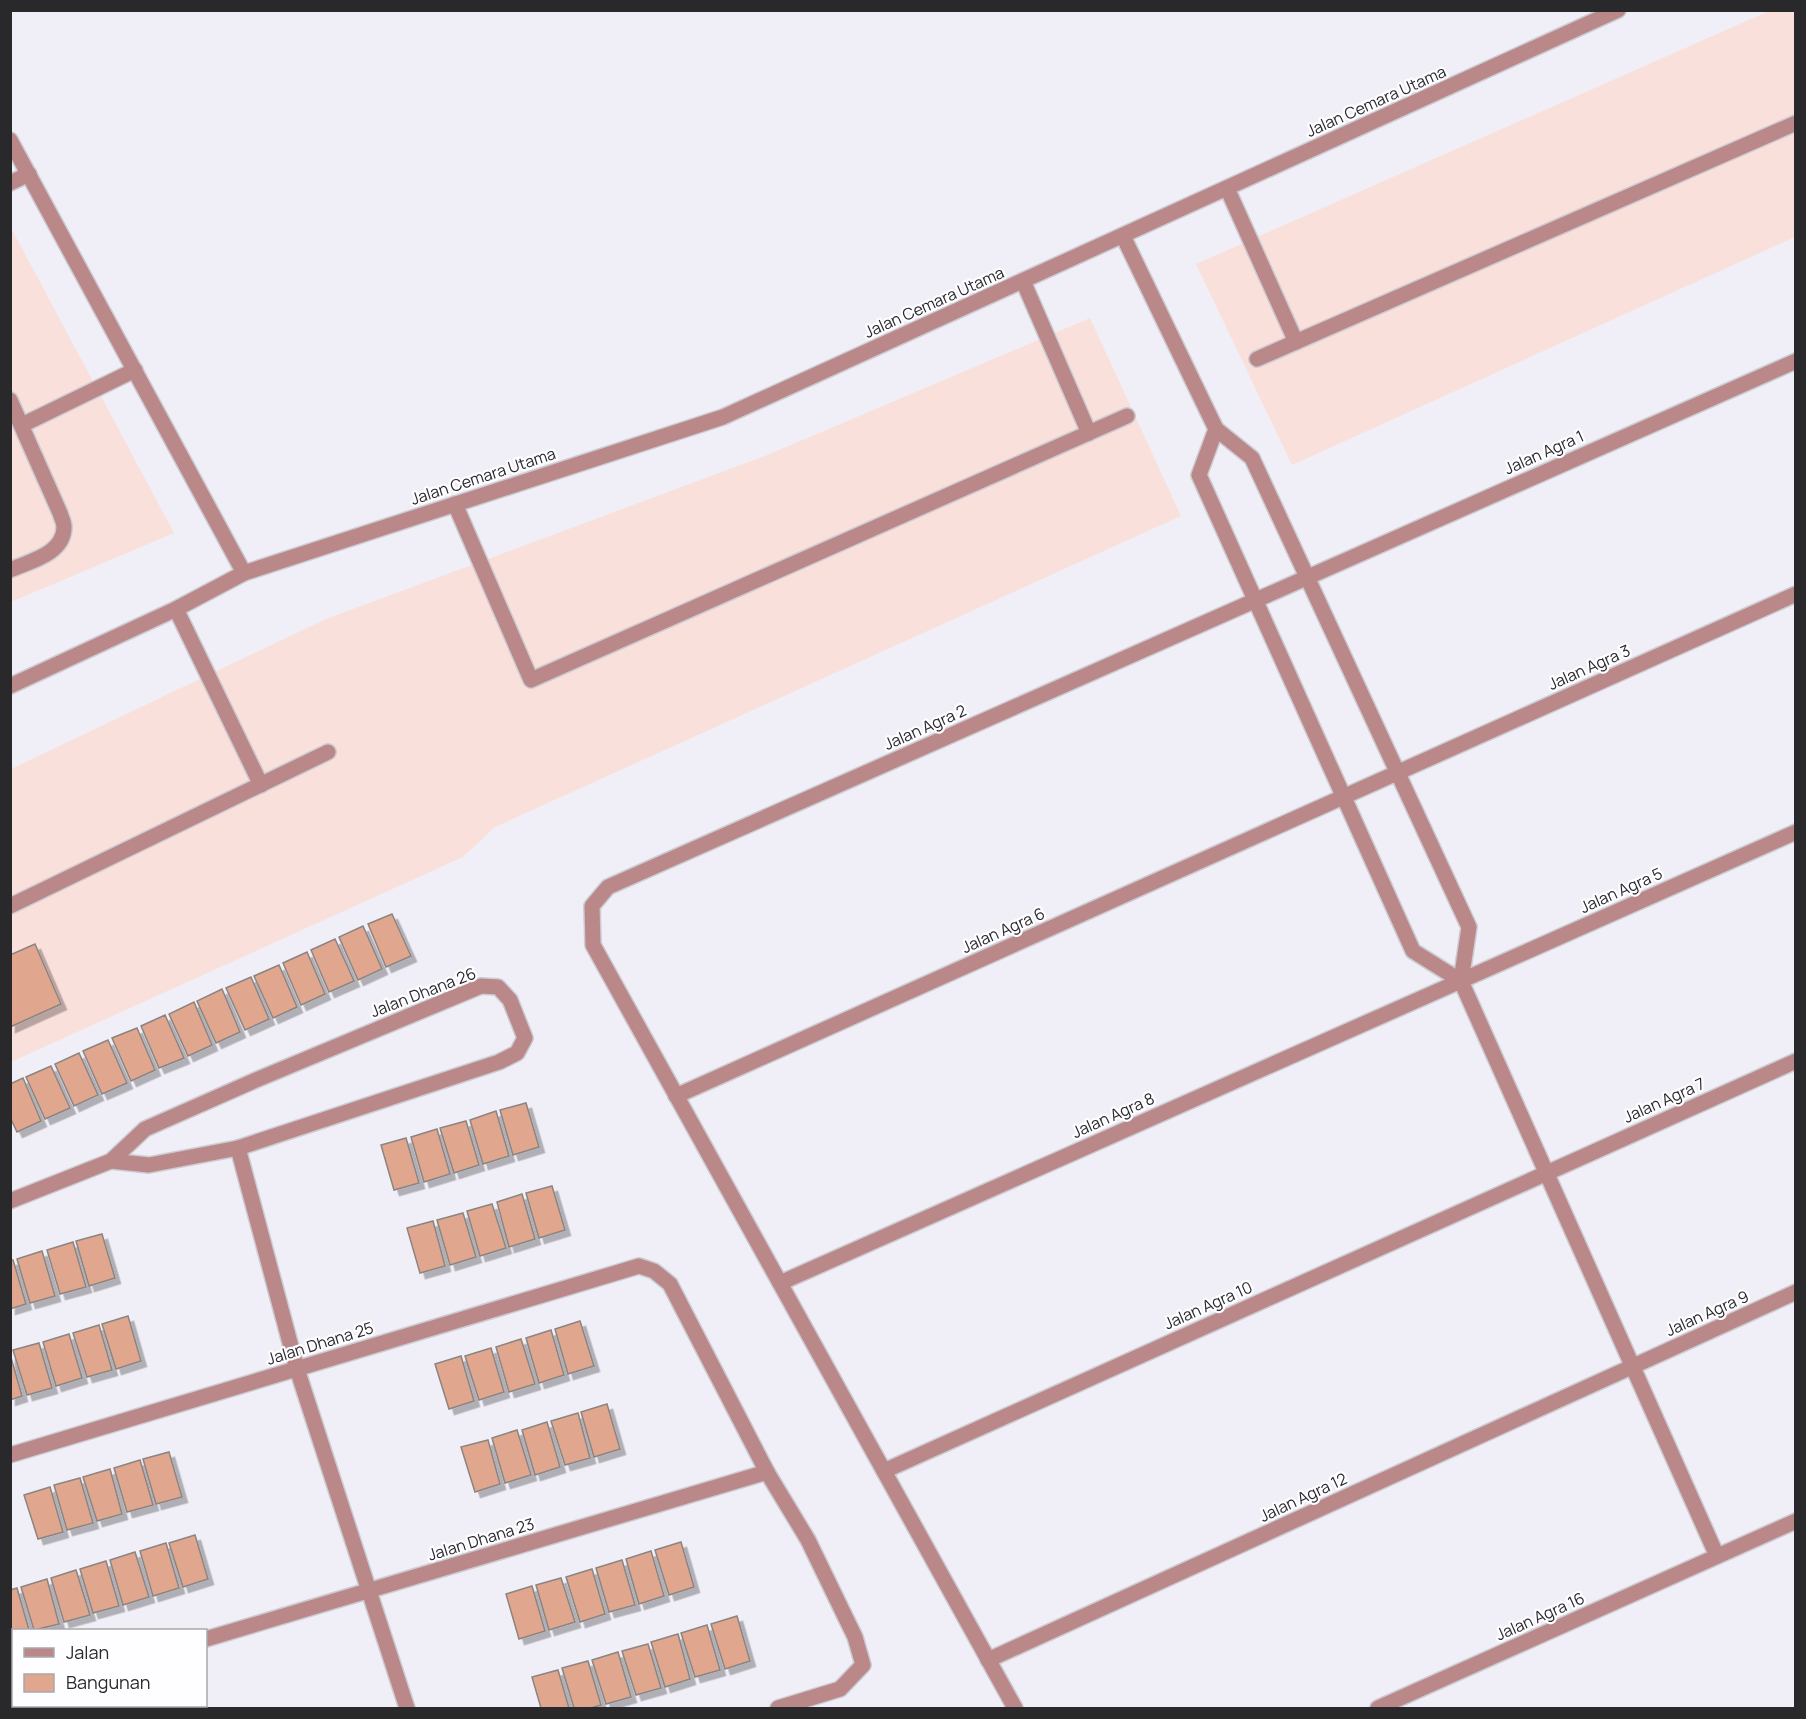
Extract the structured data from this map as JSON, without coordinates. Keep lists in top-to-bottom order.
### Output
{
  "streets": {
    "street": [
      "Jalan Cemara Utama",
      "Jalan Agra 1",
      "Jalan Agra 3",
      "Jalan Agra 2",
      "Jalan Agra 5",
      "Jalan Agra 6",
      "Jalan Dhana 26",
      "Jalan Agra 7",
      "Jalan Agra 8",
      "Jalan Agra 10",
      "Jalan Agra 9",
      "Jalan Dhana 25",
      "Jalan Agra 12",
      "Jalan Dhana 23",
      "Jalan Agra 16"
    ]
  },
  "crossings": [
    ["Jalan Agra 1", "Jalan Agra 2"],
    ["Jalan Agra 3", "Jalan Agra 6"],
    ["Jalan Agra 2", "Jalan Agra 6"],
    ["Jalan Agra 5", "Jalan Agra 8"],
    ["Jalan Agra 7", "Jalan Agra 10"],
    ["Jalan Agra 9", "Jalan Agra 12"],
    ["Jalan Dhana 25", "Jalan Dhana 23"]
  ],
  "legend": ["Jalan", "Bangunan"]
}
